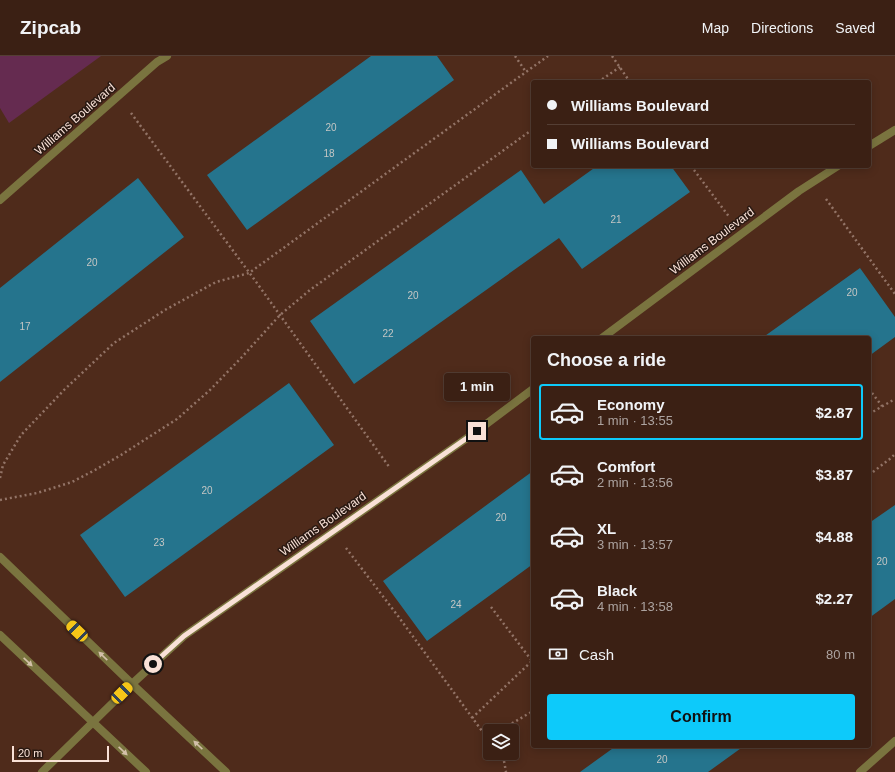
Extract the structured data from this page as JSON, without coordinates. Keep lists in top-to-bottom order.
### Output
{
  "streets": {
    "street": ["Williams Boulevard"]
  },
  "house_numbers": [
    "20",
    "18",
    "21",
    "20",
    "20",
    "20",
    "17",
    "22",
    "20",
    "20",
    "23",
    "20",
    "24",
    "20"
  ],
  "scale_bar": "20 m",
  "page": {
    "header": "Zipcab",
    "nav": ["Map", "Directions", "Saved"],
    "banner": ["Williams Boulevard", "Williams Boulevard"],
    "heading": "Choose a ride",
    "bubble": "1 min",
    "list": [
      {
        "name": "Economy",
        "note": "1 min · 13:55",
        "value": "$2.87"
      },
      {
        "name": "Comfort",
        "note": "2 min · 13:56",
        "value": "$3.87"
      },
      {
        "name": "XL",
        "note": "3 min · 13:57",
        "value": "$4.88"
      },
      {
        "name": "Black",
        "note": "4 min · 13:58",
        "value": "$2.27"
      }
    ],
    "pay": ["Cash", "80 m"],
    "buttons": "Confirm",
    "scale": "20 m"
  }
}
